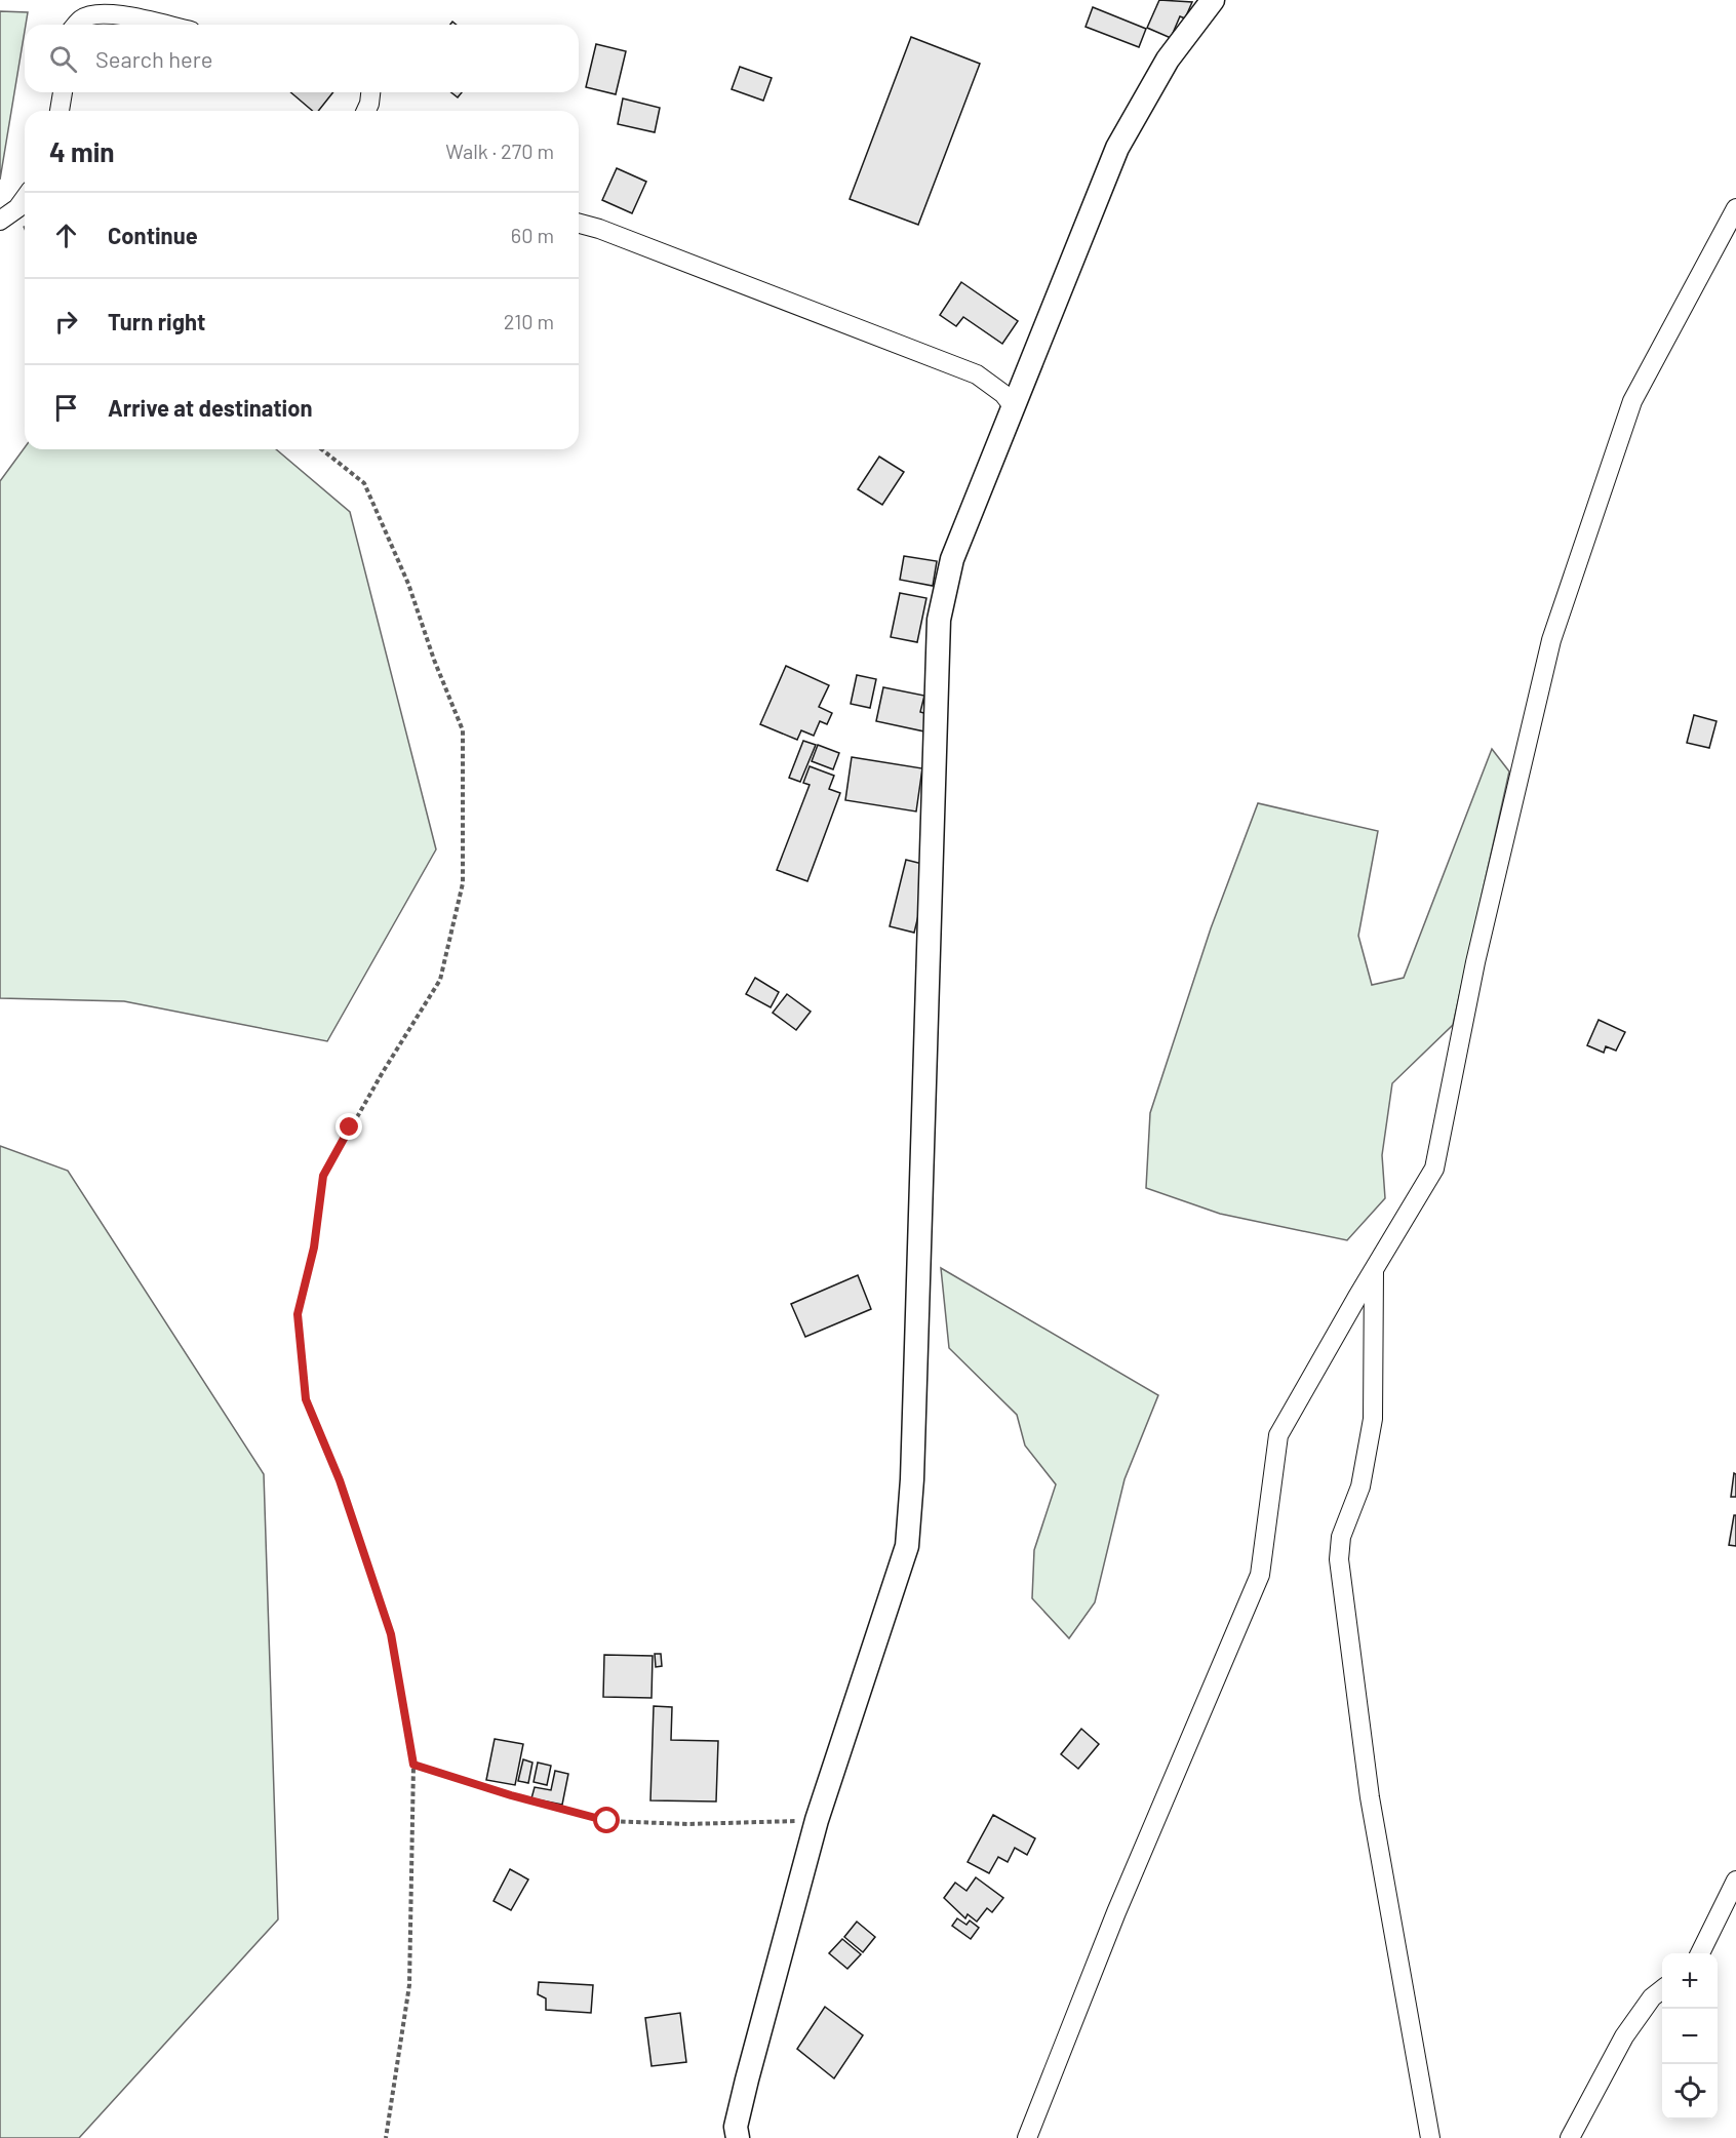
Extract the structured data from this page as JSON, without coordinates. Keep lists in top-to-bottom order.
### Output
{
  "page": {
    "search": "Search here",
    "heading": ["4 min", "Walk · 270 m"],
    "list": [
      ["Continue", "60 m"],
      ["Turn right", "210 m"],
      "Arrive at destination"
    ],
    "map_buttons": ["+", "−"]
  }
}
